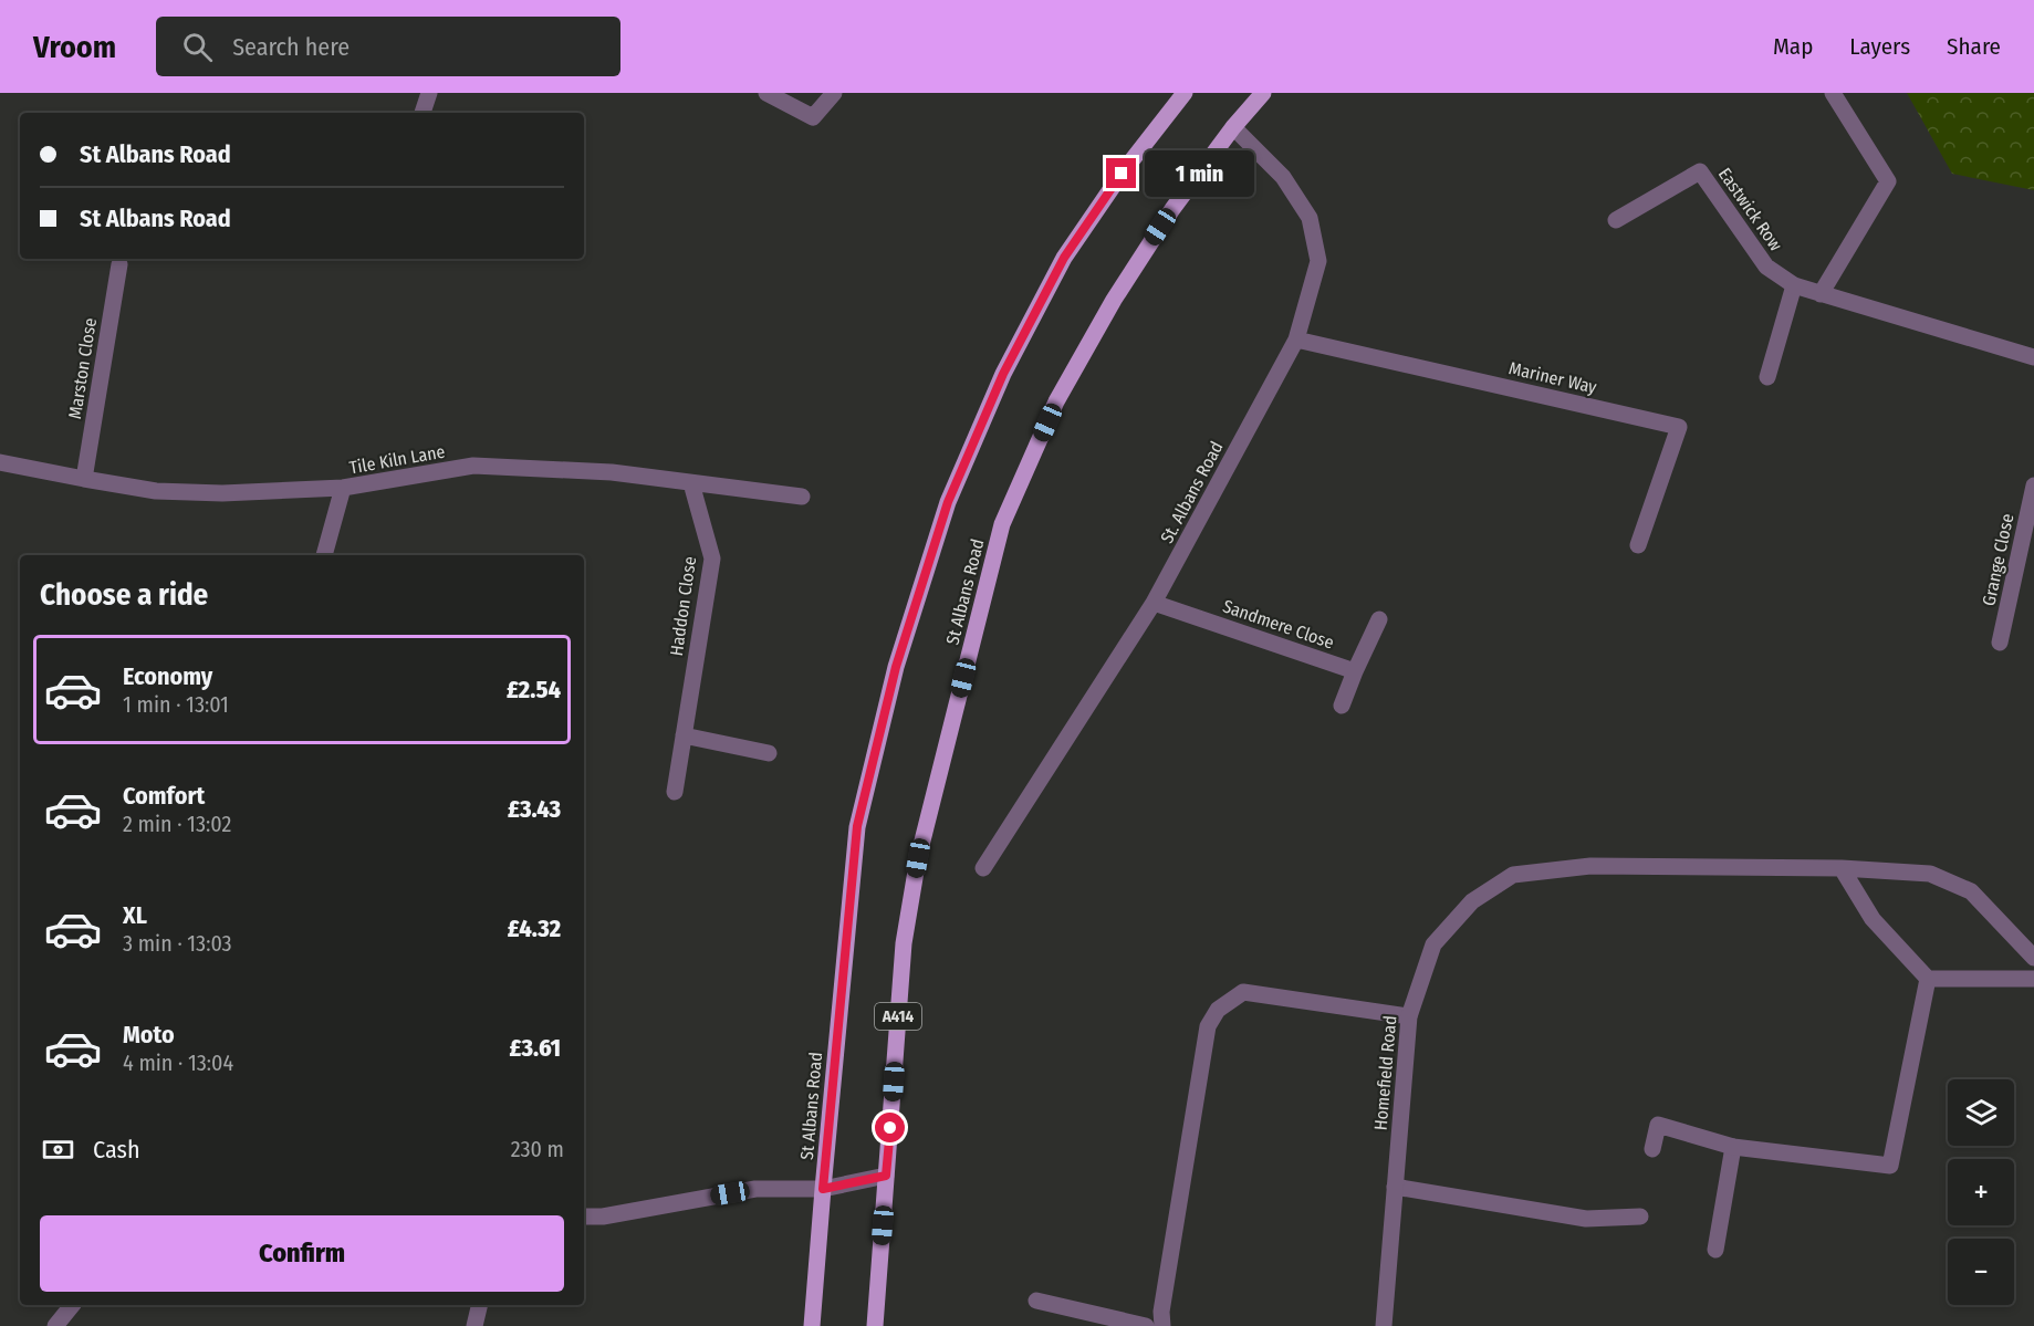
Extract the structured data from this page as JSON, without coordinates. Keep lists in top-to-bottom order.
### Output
{
  "streets": {
    "main road": ["St Albans Road", "A414"],
    "street": [
      "Eastwick Row",
      "Marston Close",
      "Mariner Way",
      "Tile Kiln Lane",
      "St. Albans Road",
      "Grange Close",
      "Haddon Close",
      "Sandmere Close",
      "Homefield Road"
    ]
  },
  "crossings": [
    ["Marston Close", "Tile Kiln Lane"],
    ["Mariner Way", "St. Albans Road"],
    ["Tile Kiln Lane", "Haddon Close"],
    ["St. Albans Road", "St Albans Road"],
    ["St. Albans Road", "Sandmere Close"]
  ],
  "page": {
    "header": "Vroom",
    "search": "Search here",
    "nav": ["Map", "Layers", "Share"],
    "banner": ["St Albans Road", "St Albans Road"],
    "bubble": "1 min",
    "heading": "Choose a ride",
    "list": [
      {
        "name": "Economy",
        "note": "1 min · 13:01",
        "value": "£2.54"
      },
      {
        "name": "Comfort",
        "note": "2 min · 13:02",
        "value": "£3.43"
      },
      {
        "name": "XL",
        "note": "3 min · 13:03",
        "value": "£4.32"
      },
      {
        "name": "Moto",
        "note": "4 min · 13:04",
        "value": "£3.61"
      }
    ],
    "map_buttons": ["+", "−"],
    "pay": ["Cash", "230 m"],
    "buttons": "Confirm"
  }
}
